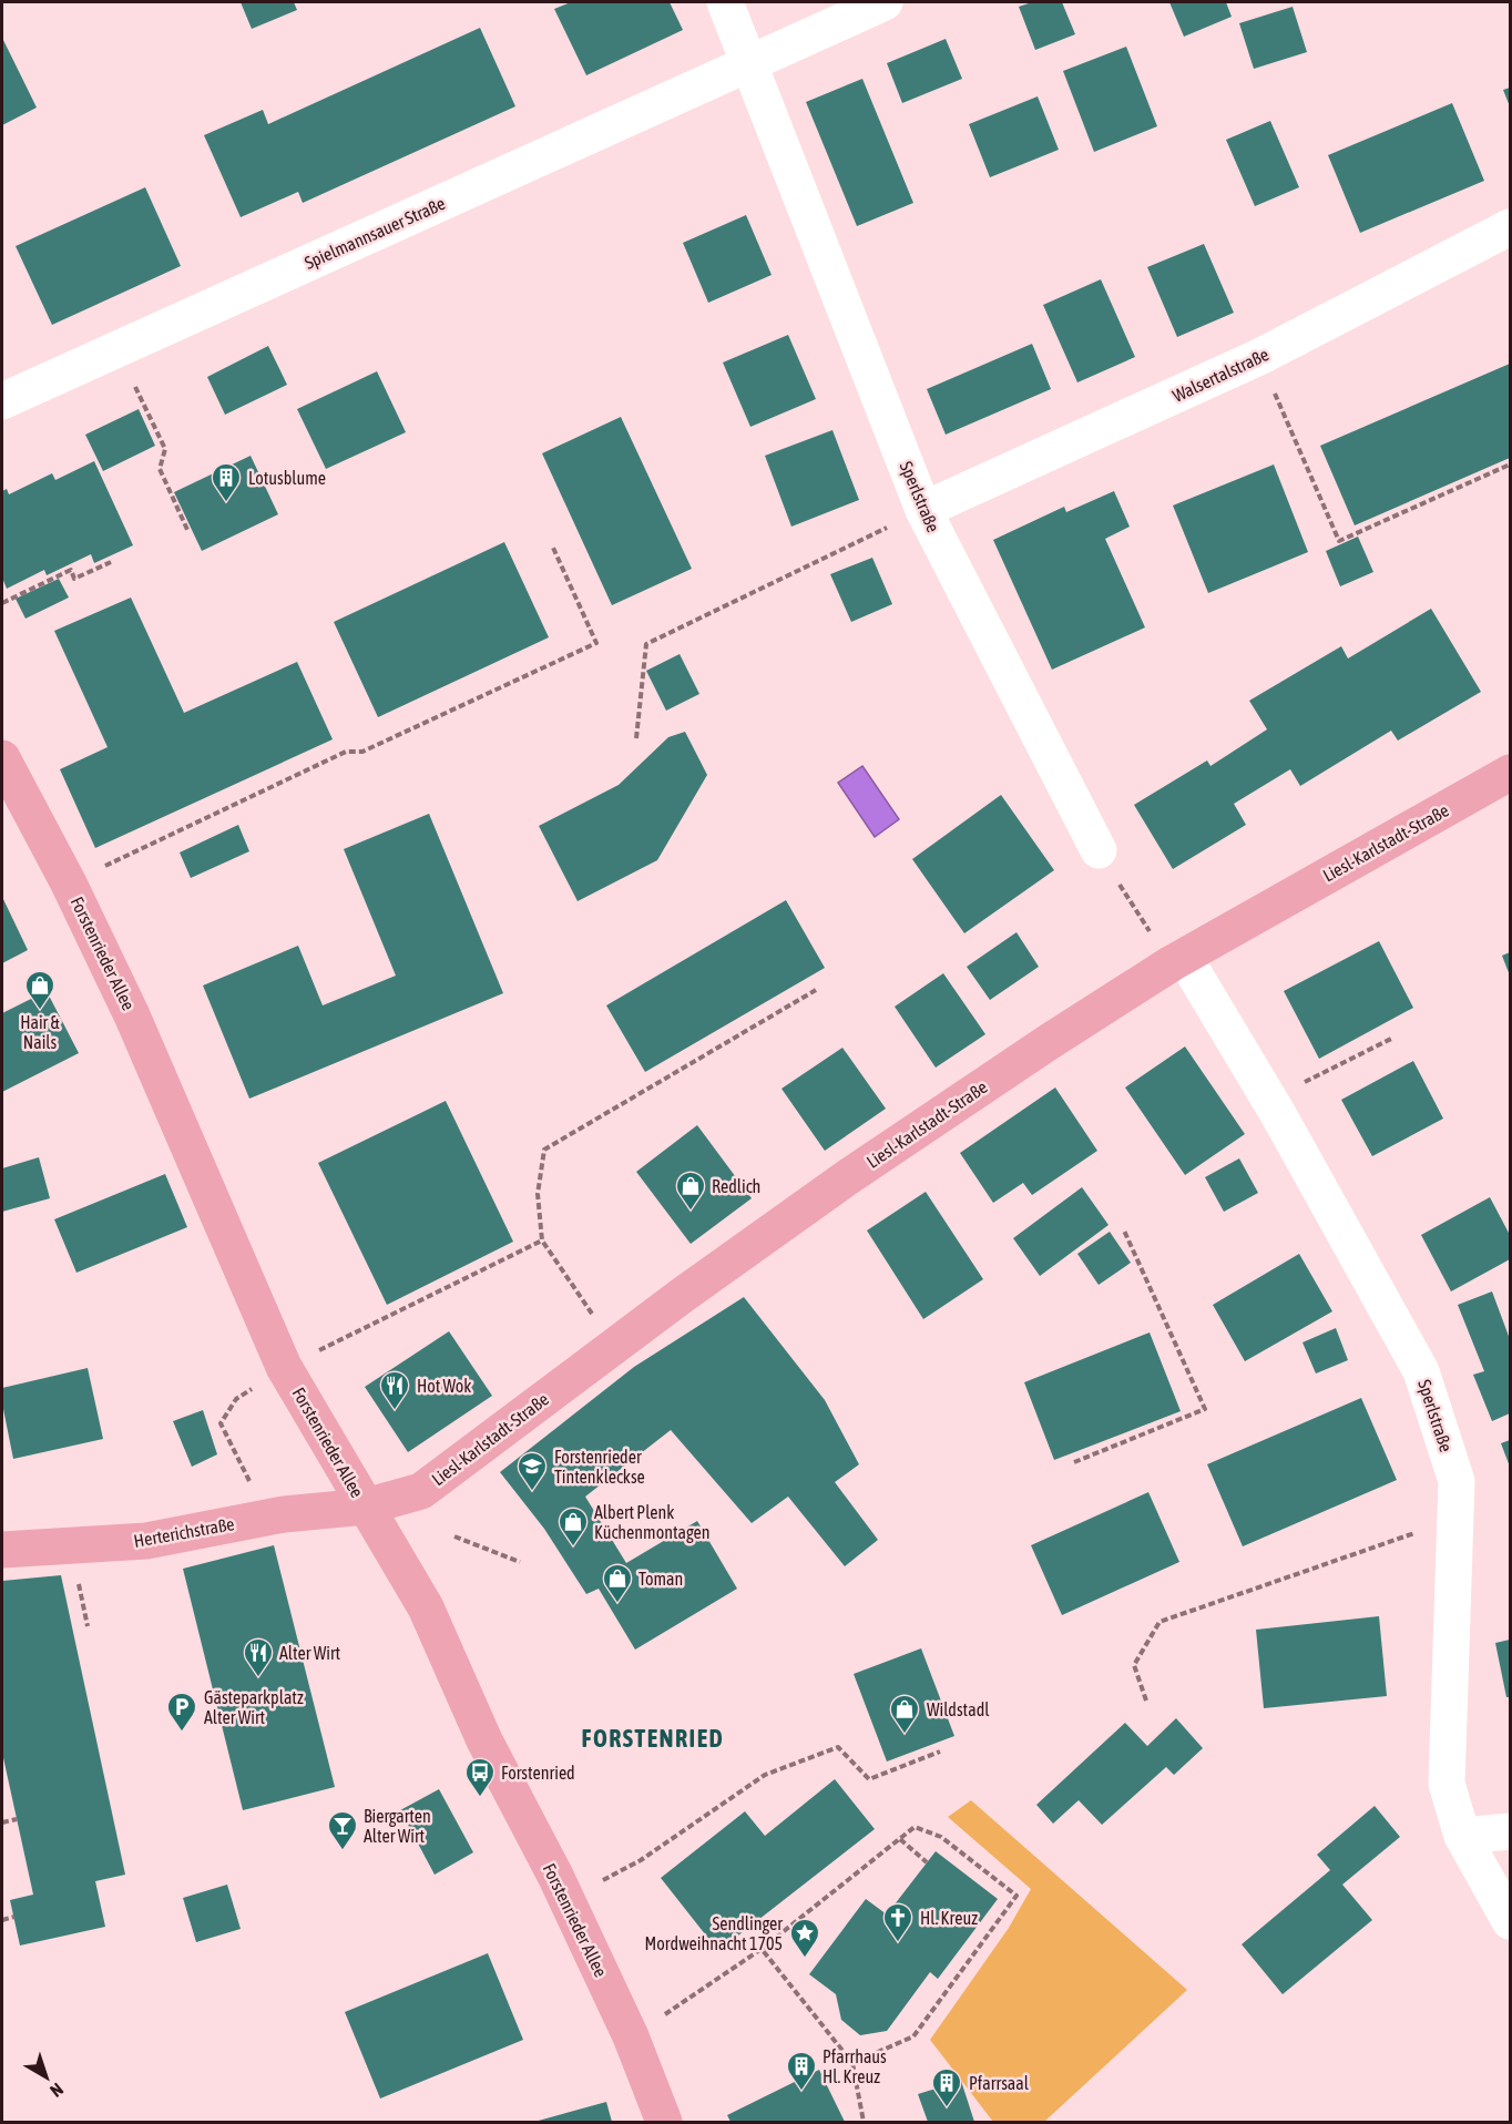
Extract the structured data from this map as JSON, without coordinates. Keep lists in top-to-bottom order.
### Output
{
  "streets": {
    "main road": ["Liesl-Karlstadt-Straße", "Forstenrieder Allee", "Herterichstraße"],
    "street": ["Spielmannsauer Straße", "Walsertalstraße", "Sperlstraße"]
  },
  "crossings": [
    ["Spielmannsauer Straße", "Sperlstraße"],
    ["Walsertalstraße", "Sperlstraße"],
    ["Sperlstraße", "Liesl-Karlstadt-Straße"],
    ["Liesl-Karlstadt-Straße", "Forstenrieder Allee"],
    ["Liesl-Karlstadt-Straße", "Herterichstraße"],
    ["Forstenrieder Allee", "Herterichstraße"]
  ],
  "districts": ["FORSTENRIED"],
  "places": {
    "building": ["Lotusblume", "Pfarrhaus Hl. Kreuz", "Pfarrsaal"],
    "shop": [
      "Hair & Nails",
      "Redlich",
      "Albert Plenk Küchenmontagen",
      "Toman",
      "Wildstadl"
    ],
    "restaurant": ["Hot Wok", "Alter Wirt"],
    "school or university": ["Forstenrieder Tintenkleckse"],
    "parking": ["Gästeparkplatz Alter Wirt"],
    "bus stop": ["Forstenried"],
    "bar": ["Biergarten Alter Wirt"],
    "church": ["Hl. Kreuz"],
    "place": ["Sendlinger Mordweihnacht 1705"]
  },
  "north": "bottom right"
}
